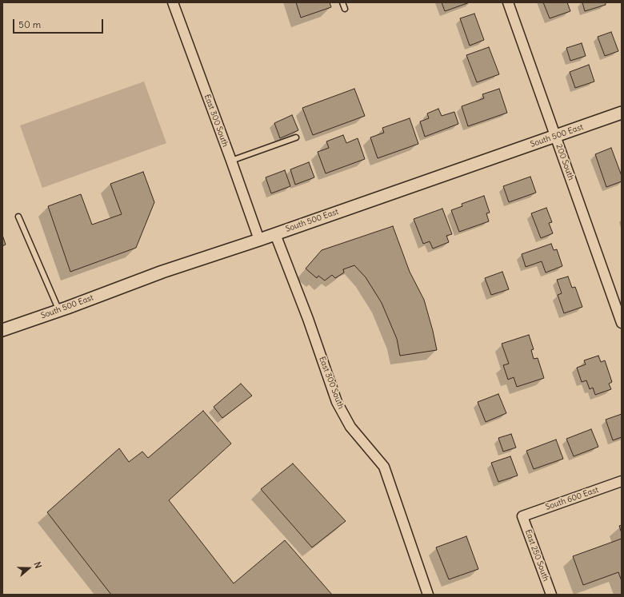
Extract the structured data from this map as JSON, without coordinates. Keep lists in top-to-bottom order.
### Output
{
  "streets": {
    "street": [
      "East 300 South",
      "South 500 East",
      "200 South",
      "South 600 East",
      "East 250 South"
    ]
  },
  "crossings": [
    ["East 300 South", "South 500 East"],
    ["South 500 East", "200 South"],
    ["South 600 East", "East 250 South"]
  ],
  "scale_bar": "50 m",
  "north": "right"
}
